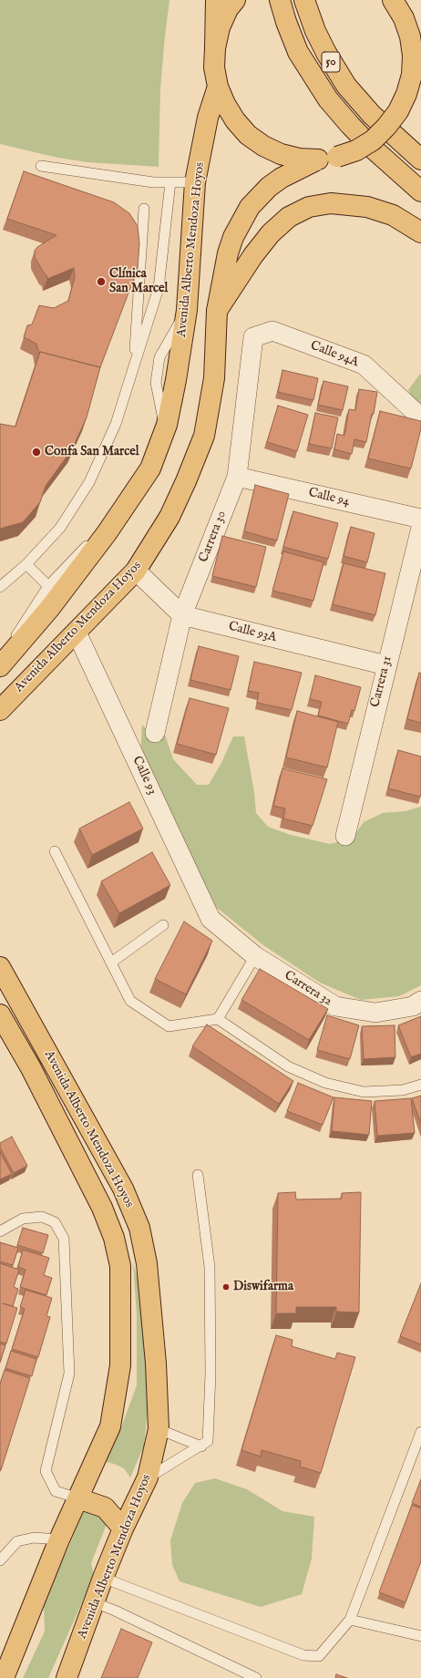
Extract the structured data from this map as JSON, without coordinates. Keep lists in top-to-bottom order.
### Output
{
  "streets": {
    "main road": ["50", "Avenida Alberto Mendoza Hoyos"],
    "street": [
      "Calle 94A",
      "Calle 94",
      "Carrera 30",
      "Calle 93A",
      "Carrera 31",
      "Calle 93",
      "Carrera 32"
    ]
  },
  "crossings": [
    ["Avenida Alberto Mendoza Hoyos", "Calle 93"],
    ["Calle 94A", "Carrera 30"],
    ["Calle 94", "Carrera 30"],
    ["Carrera 30", "Calle 93A"],
    ["Calle 93A", "Carrera 31"],
    ["Calle 93", "Carrera 32"]
  ],
  "places": ["Clínica San Marcel", "Confa San Marcel", "Diswifarma"]
}
